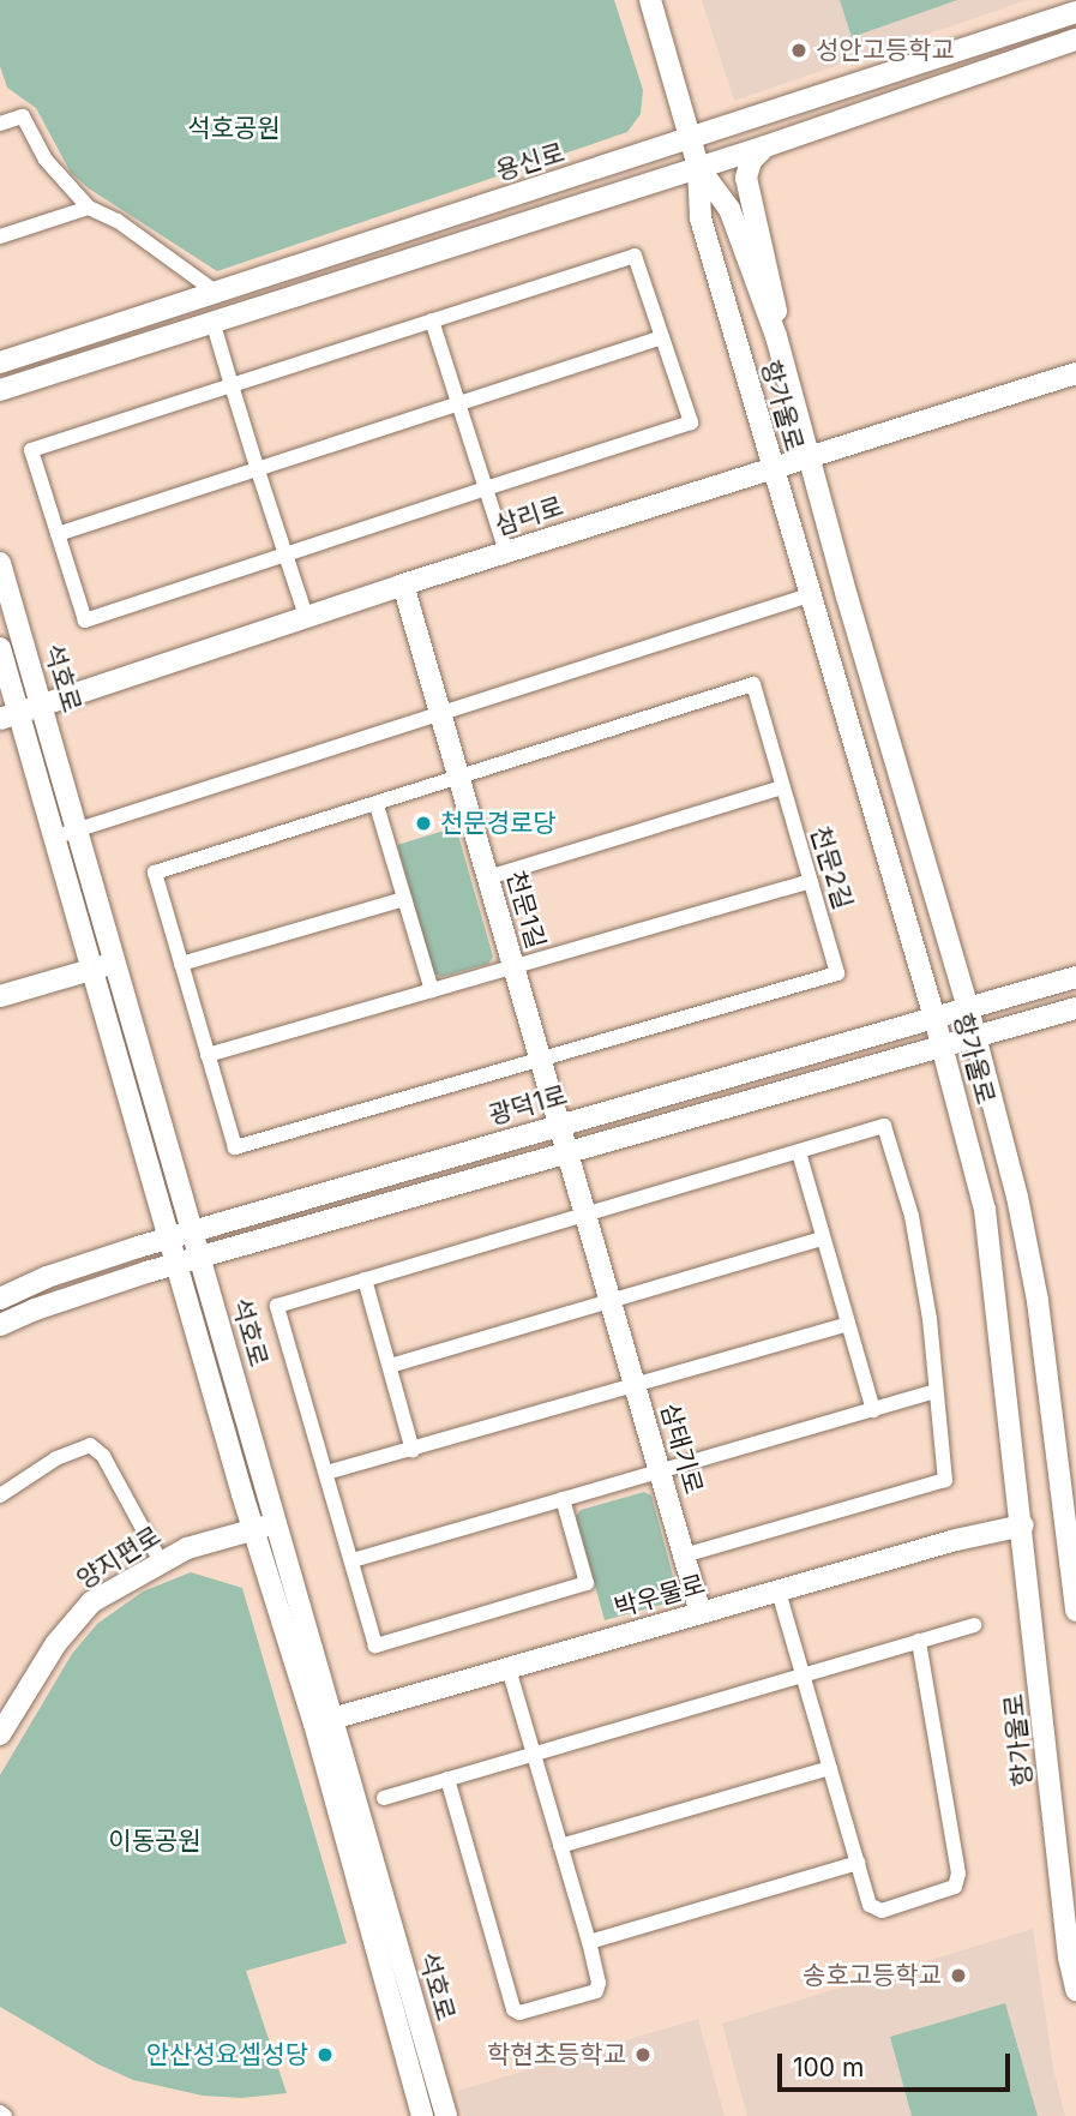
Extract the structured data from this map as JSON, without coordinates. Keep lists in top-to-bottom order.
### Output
{
  "streets": {
    "main road": [
      "용신로",
      "항가울로",
      "삼리로",
      "석호로",
      "천문1길",
      "광덕1로",
      "삼태기로",
      "양지편로",
      "박우물로"
    ],
    "street": ["천문2길"]
  },
  "crossings": [
    ["용신로", "항가울로"],
    ["항가울로", "삼리로"],
    ["항가울로", "광덕1로"],
    ["항가울로", "박우물로"],
    ["삼리로", "석호로"],
    ["삼리로", "천문1길"],
    ["석호로", "광덕1로"],
    ["석호로", "양지편로"],
    ["석호로", "박우물로"],
    ["천문2길", "천문1길"],
    ["천문1길", "광덕1로"],
    ["천문1길", "삼태기로"],
    ["광덕1로", "삼태기로"],
    ["삼태기로", "박우물로"]
  ],
  "parks": ["석호공원", "이동공원"],
  "places": [
    "성안고등학교",
    "천문경로당",
    "송호고등학교",
    "안산성요셉성당",
    "학현초등학교"
  ],
  "scale_bar": "100 m"
}
